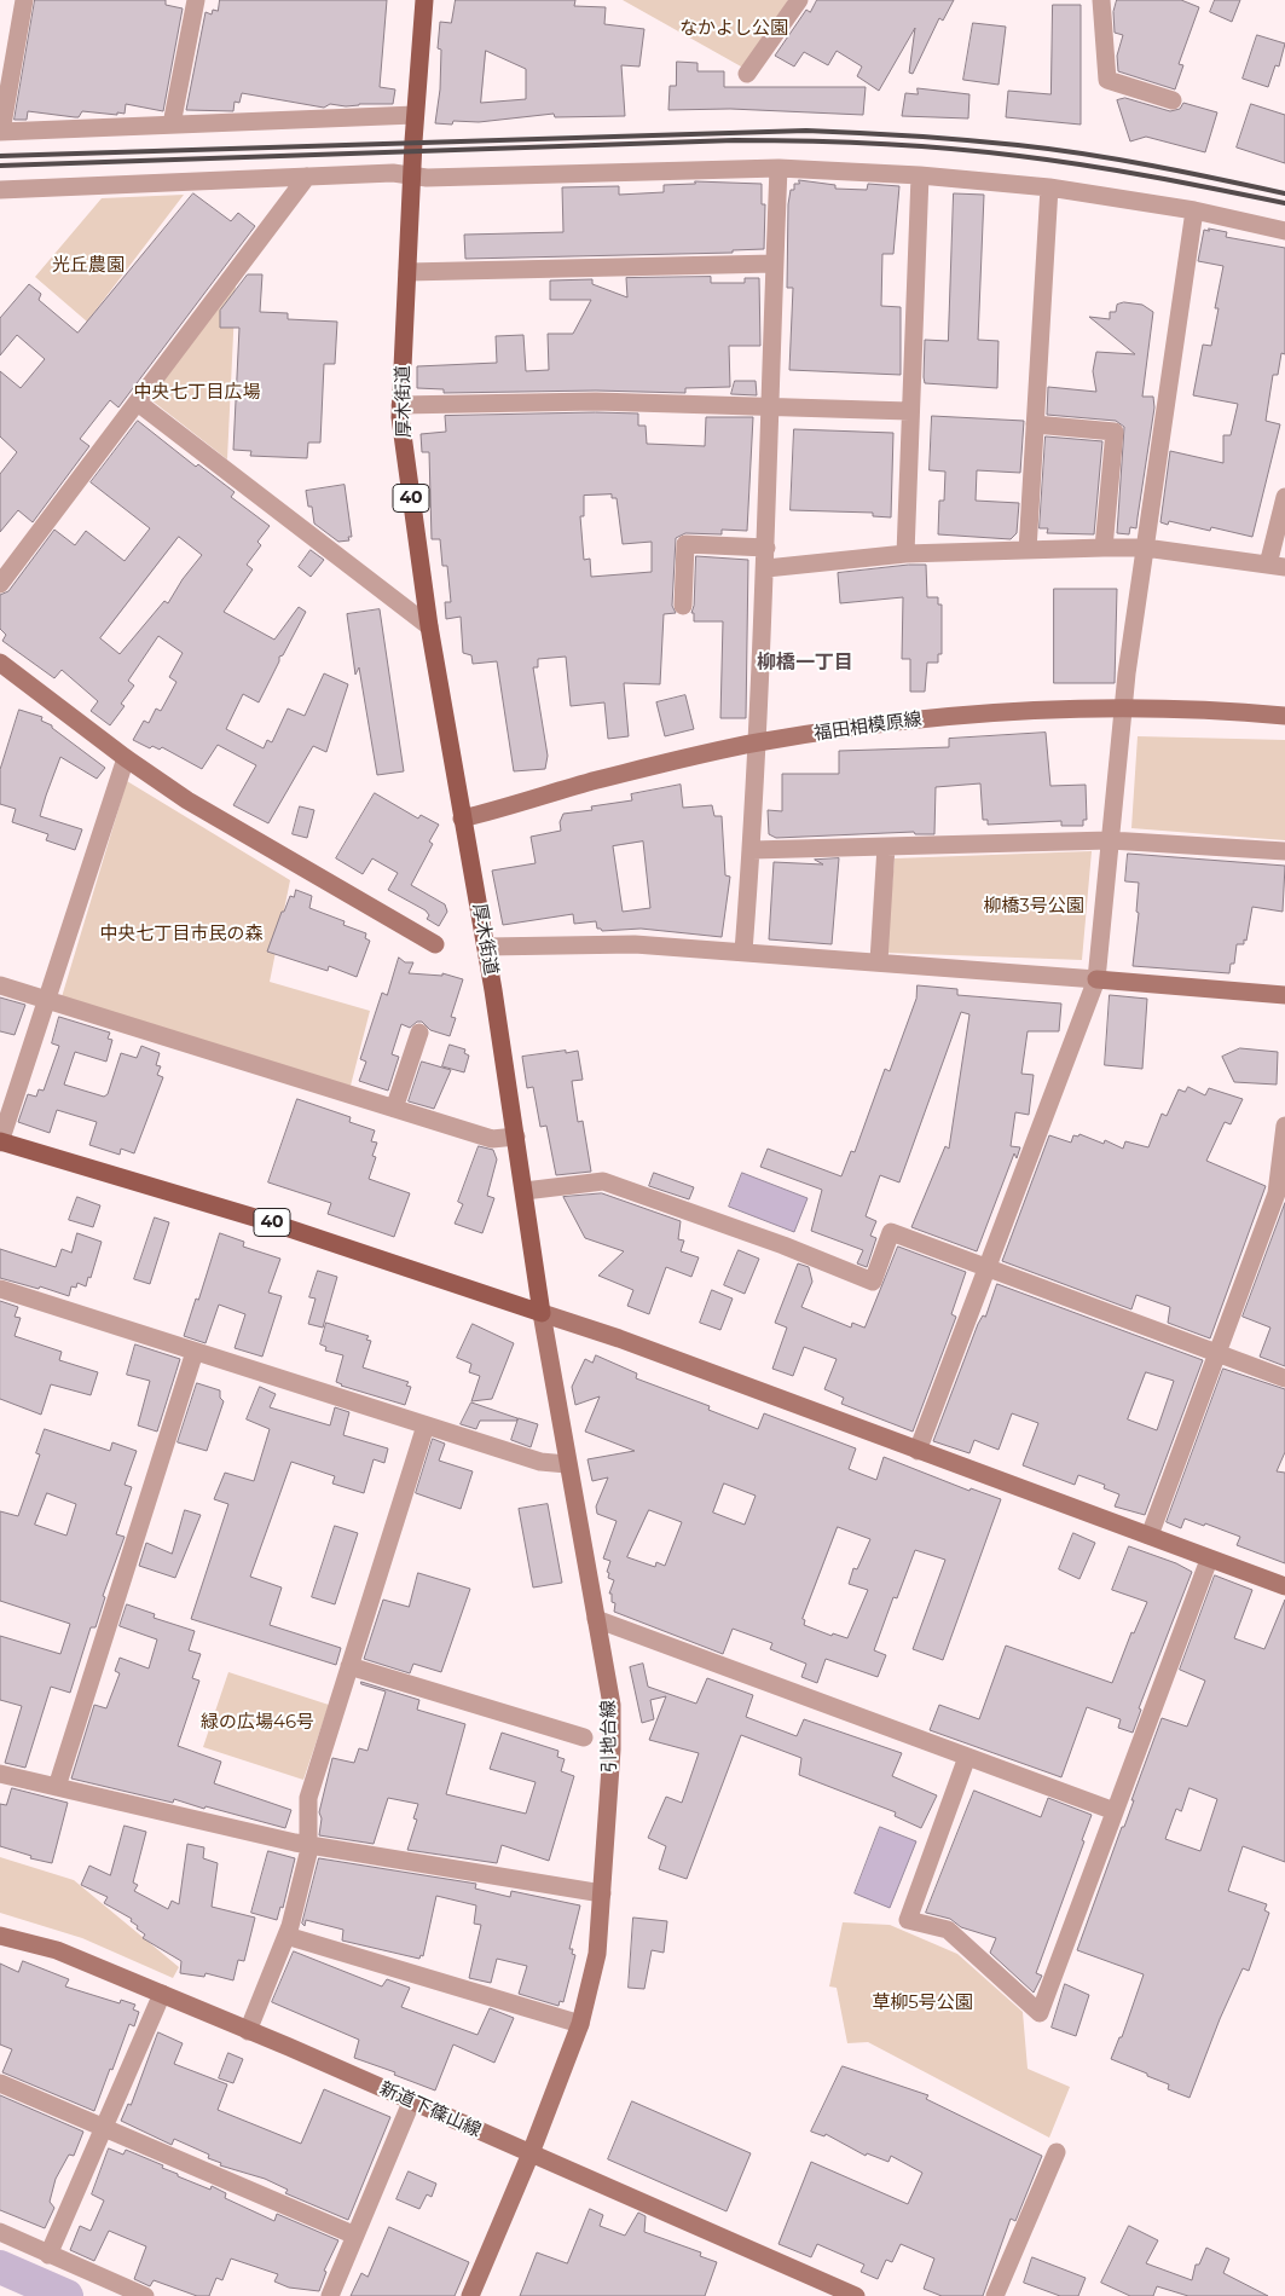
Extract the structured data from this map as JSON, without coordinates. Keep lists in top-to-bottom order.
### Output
{
  "streets": {
    "main road": ["厚木街道", "40"],
    "street": ["福田相模原線", "引地台線", "新道下篠山線"]
  },
  "crossings": [
    ["厚木街道", "40"],
    ["厚木街道", "福田相模原線"],
    ["厚木街道", "引地台線"],
    ["40", "引地台線"],
    ["引地台線", "新道下篠山線"]
  ],
  "districts": ["柳橋一丁目"],
  "parks": [
    "なかよし公園",
    "光丘農園",
    "中央七丁目広場",
    "柳橋3号公園",
    "中央七丁目市民の森",
    "緑の広場46号",
    "草柳5号公園"
  ]
}
